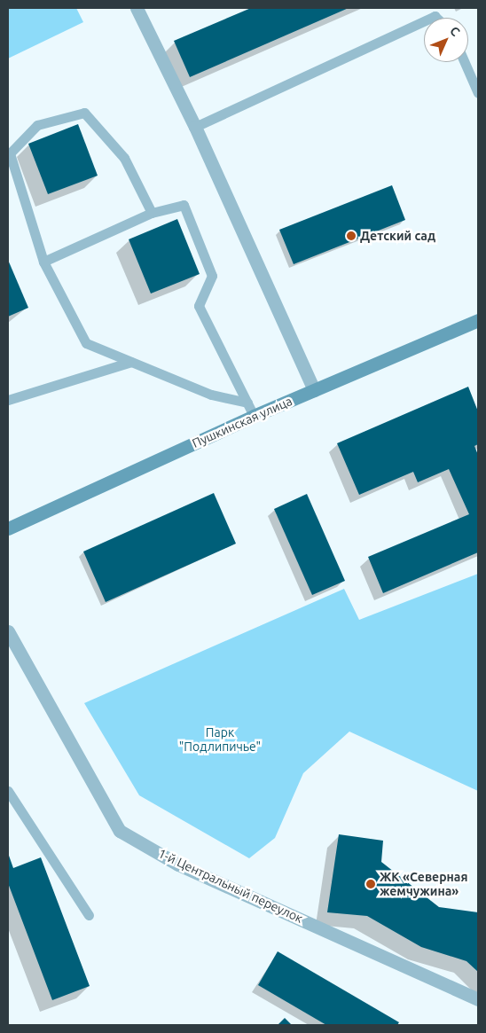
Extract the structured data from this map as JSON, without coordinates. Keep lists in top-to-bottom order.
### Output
{
  "streets": {
    "street": ["Пушкинская улица", "1-й Центральный переулок"]
  },
  "parks": ["Парк \"Подлипичье\""],
  "places": ["Детский сад", "ЖК «Северная жемчужина»"],
  "north": "top right"
}
